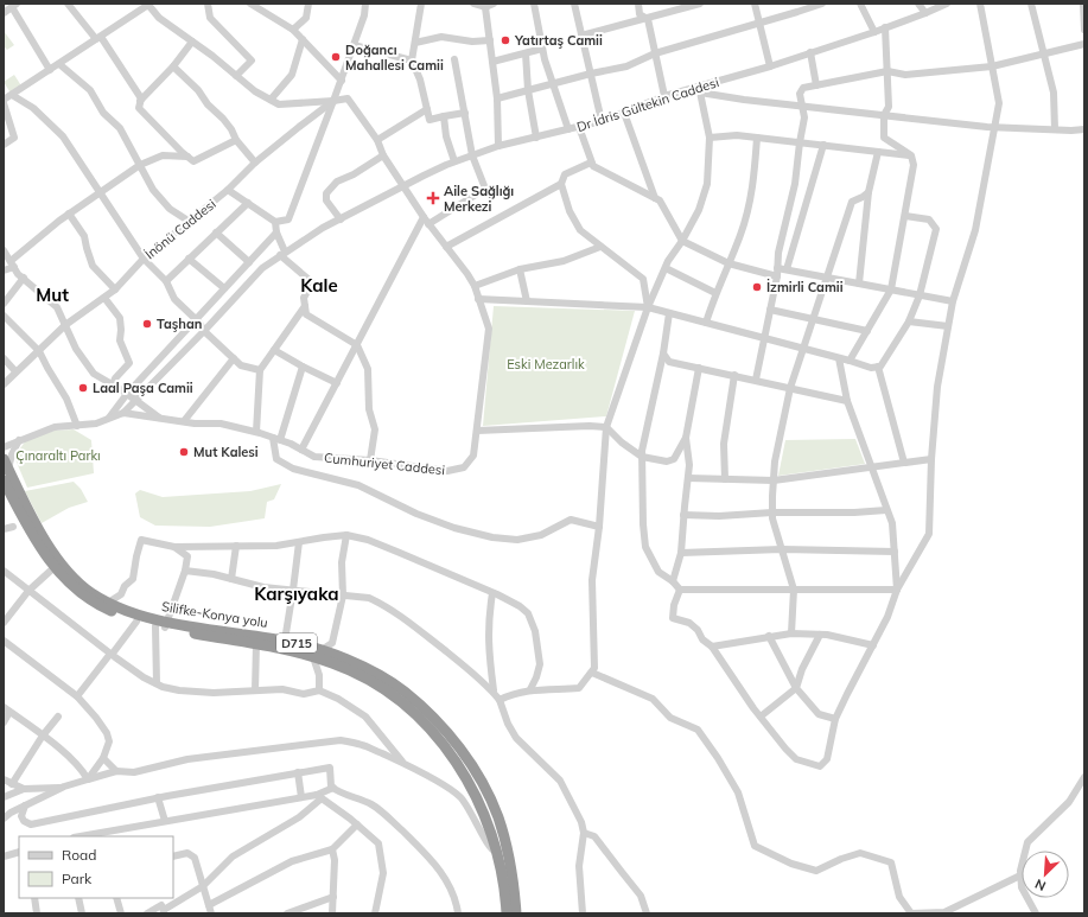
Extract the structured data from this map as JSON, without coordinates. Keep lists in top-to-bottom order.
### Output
{
  "streets": {
    "highway": ["Silifke-Konya yolu", "D715"],
    "street": ["Dr İdris Gültekin Caddesi", "İnönü Caddesi", "Cumhuriyet Caddesi"]
  },
  "crossings": [
    ["Dr İdris Gültekin Caddesi", "Cumhuriyet Caddesi"]
  ],
  "districts": ["Kale", "Mut", "Karşıyaka"],
  "parks": ["Eski Mezarlık", "Çınaraltı Parkı"],
  "places": {
    "other": [
      "Yatırtaş Camii",
      "Doğancı Mahallesi Camii",
      "İzmirli Camii",
      "Taşhan",
      "Laal Paşa Camii",
      "Mut Kalesi"
    ],
    "health": ["Aile Sağlığı Merkezi"]
  },
  "legend": ["Road", "Park"],
  "north": "bottom left"
}
